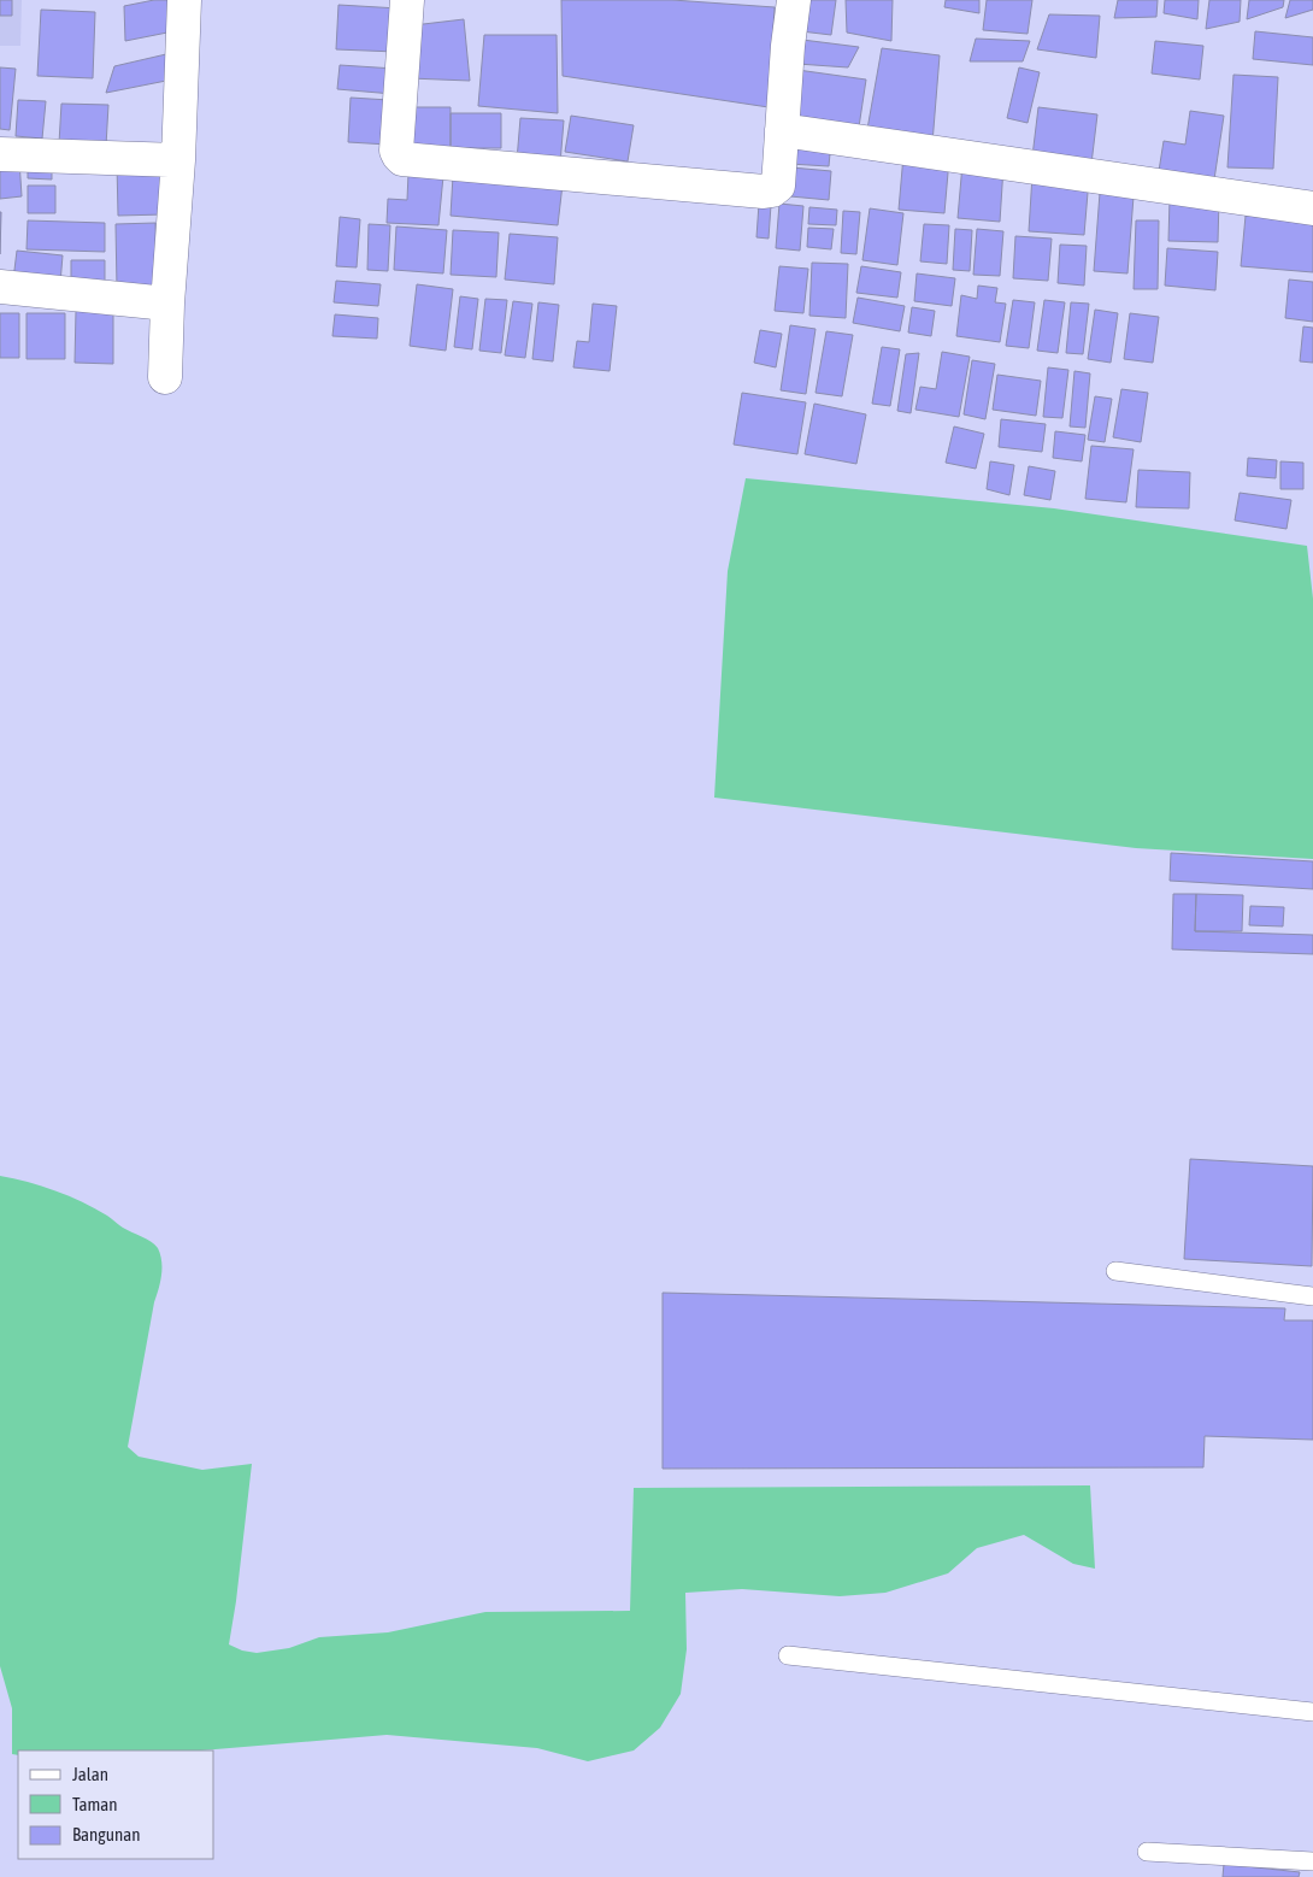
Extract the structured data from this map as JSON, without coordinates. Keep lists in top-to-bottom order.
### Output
{
  "legend": ["Jalan", "Taman", "Bangunan"]
}
